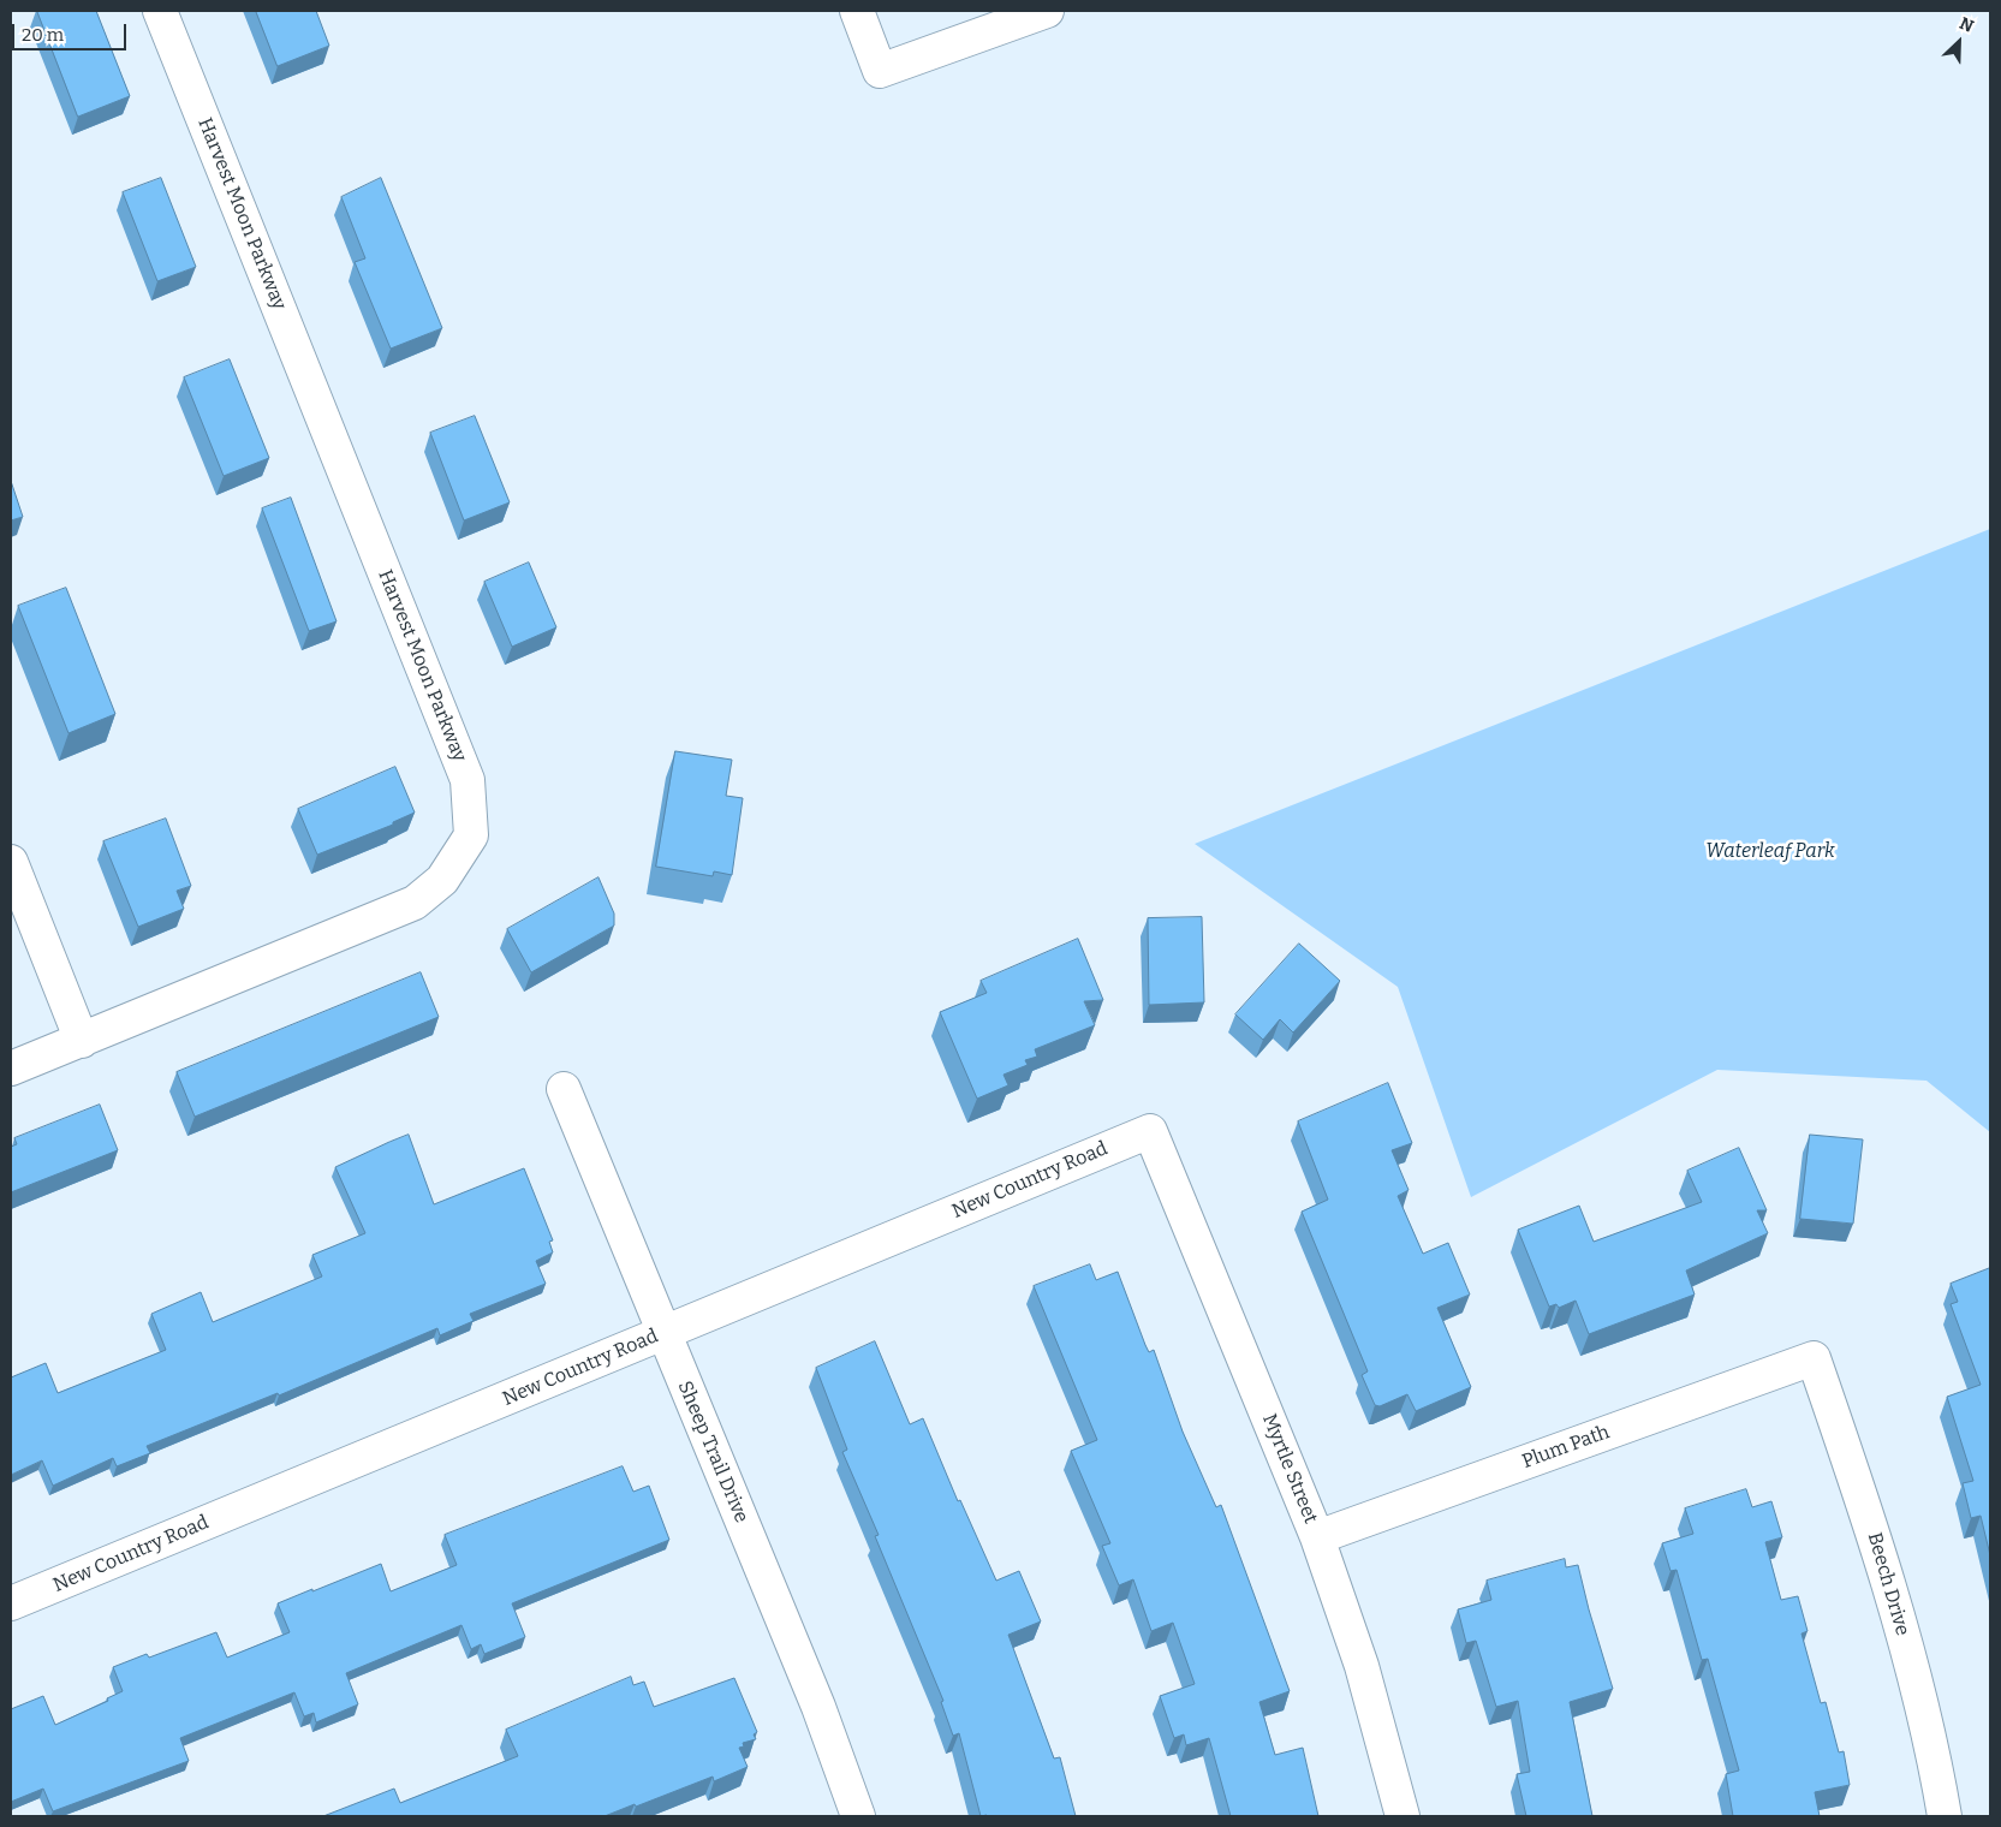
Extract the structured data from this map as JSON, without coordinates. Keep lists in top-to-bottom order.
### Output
{
  "streets": {
    "street": [
      "Harvest Moon Parkway",
      "New Country Road",
      "Plum Path",
      "Sheep Trail Drive",
      "Myrtle Street",
      "Beech Drive"
    ]
  },
  "crossings": [
    ["New Country Road", "Sheep Trail Drive"],
    ["New Country Road", "Myrtle Street"],
    ["Plum Path", "Myrtle Street"],
    ["Plum Path", "Beech Drive"]
  ],
  "parks": ["Waterleaf Park"],
  "scale_bar": "20 m",
  "north": "top right"
}
